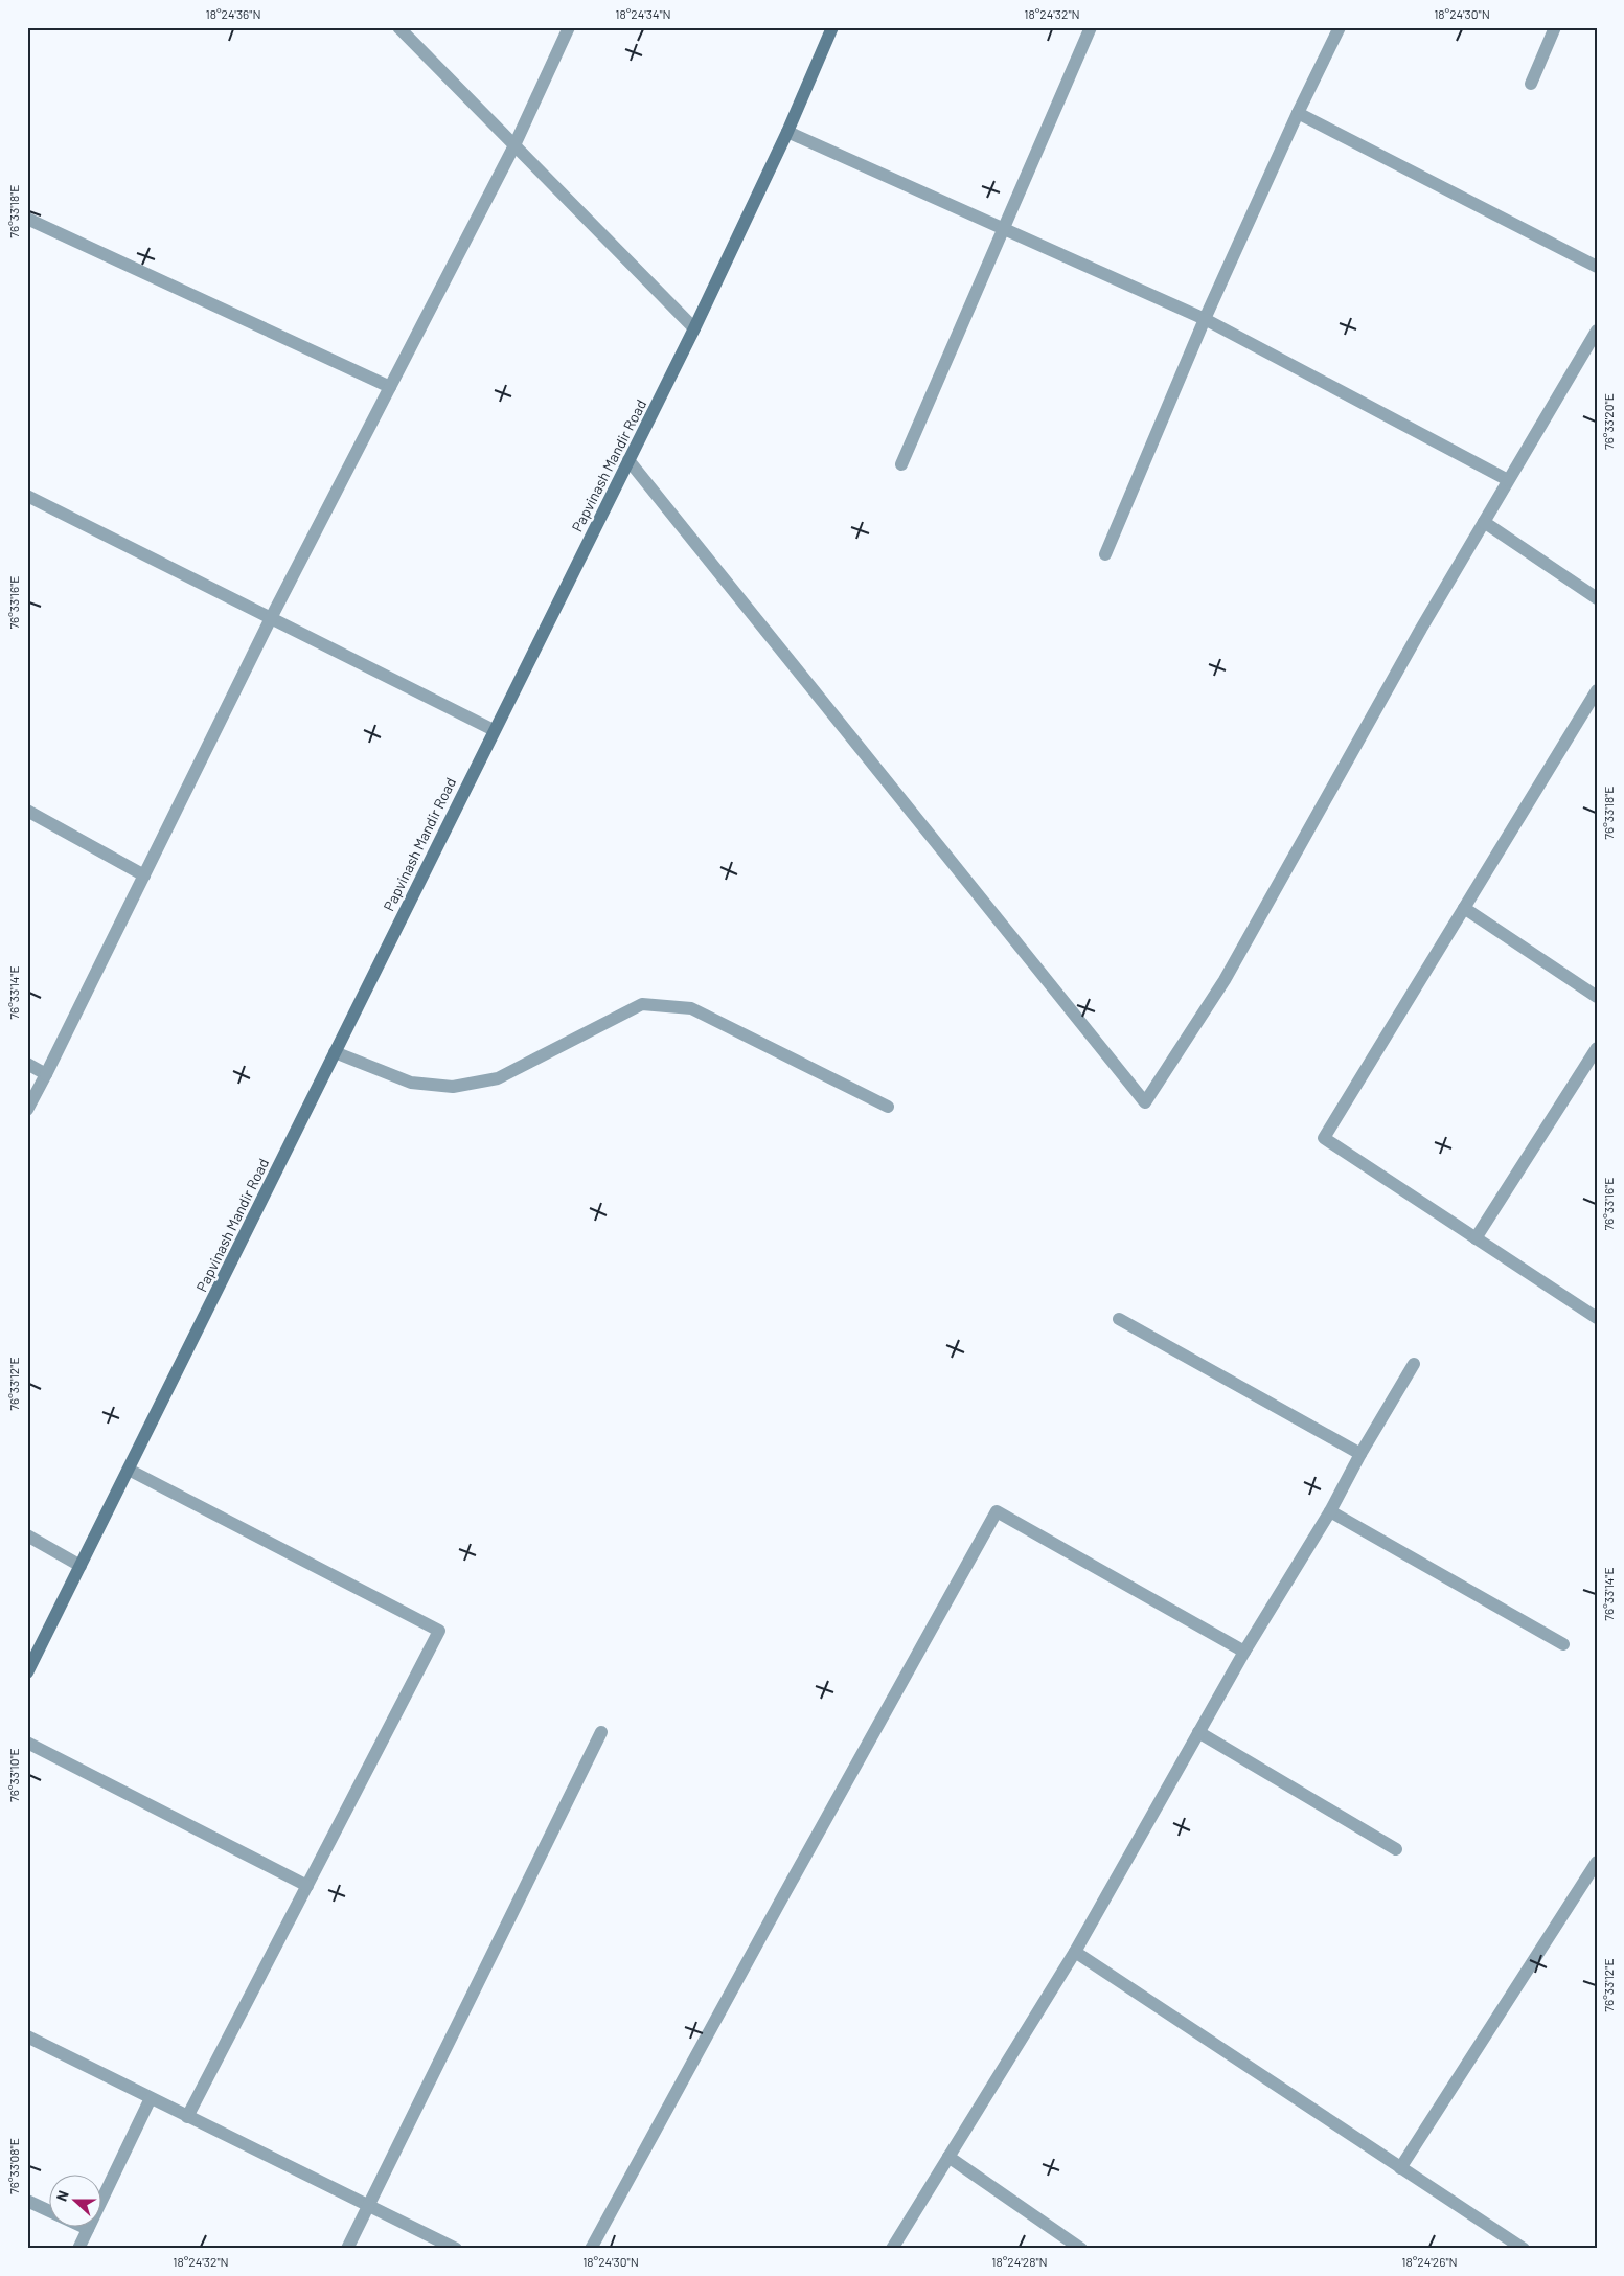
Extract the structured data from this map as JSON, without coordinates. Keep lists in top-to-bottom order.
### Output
{
  "streets": {
    "street": ["Papvinash Mandir Road"]
  },
  "north": "left",
  "coordinates": [
    "18°24'36\"N",
    "18°24'34\"N",
    "18°24'32\"N",
    "18°24'30\"N",
    "76°33'18\"E",
    "76°33'20\"E",
    "76°33'16\"E",
    "76°33'14\"E",
    "76°33'12\"E",
    "76°33'10\"E",
    "76°33'08\"E",
    "18°24'28\"N",
    "18°24'26\"N"
  ]
}
